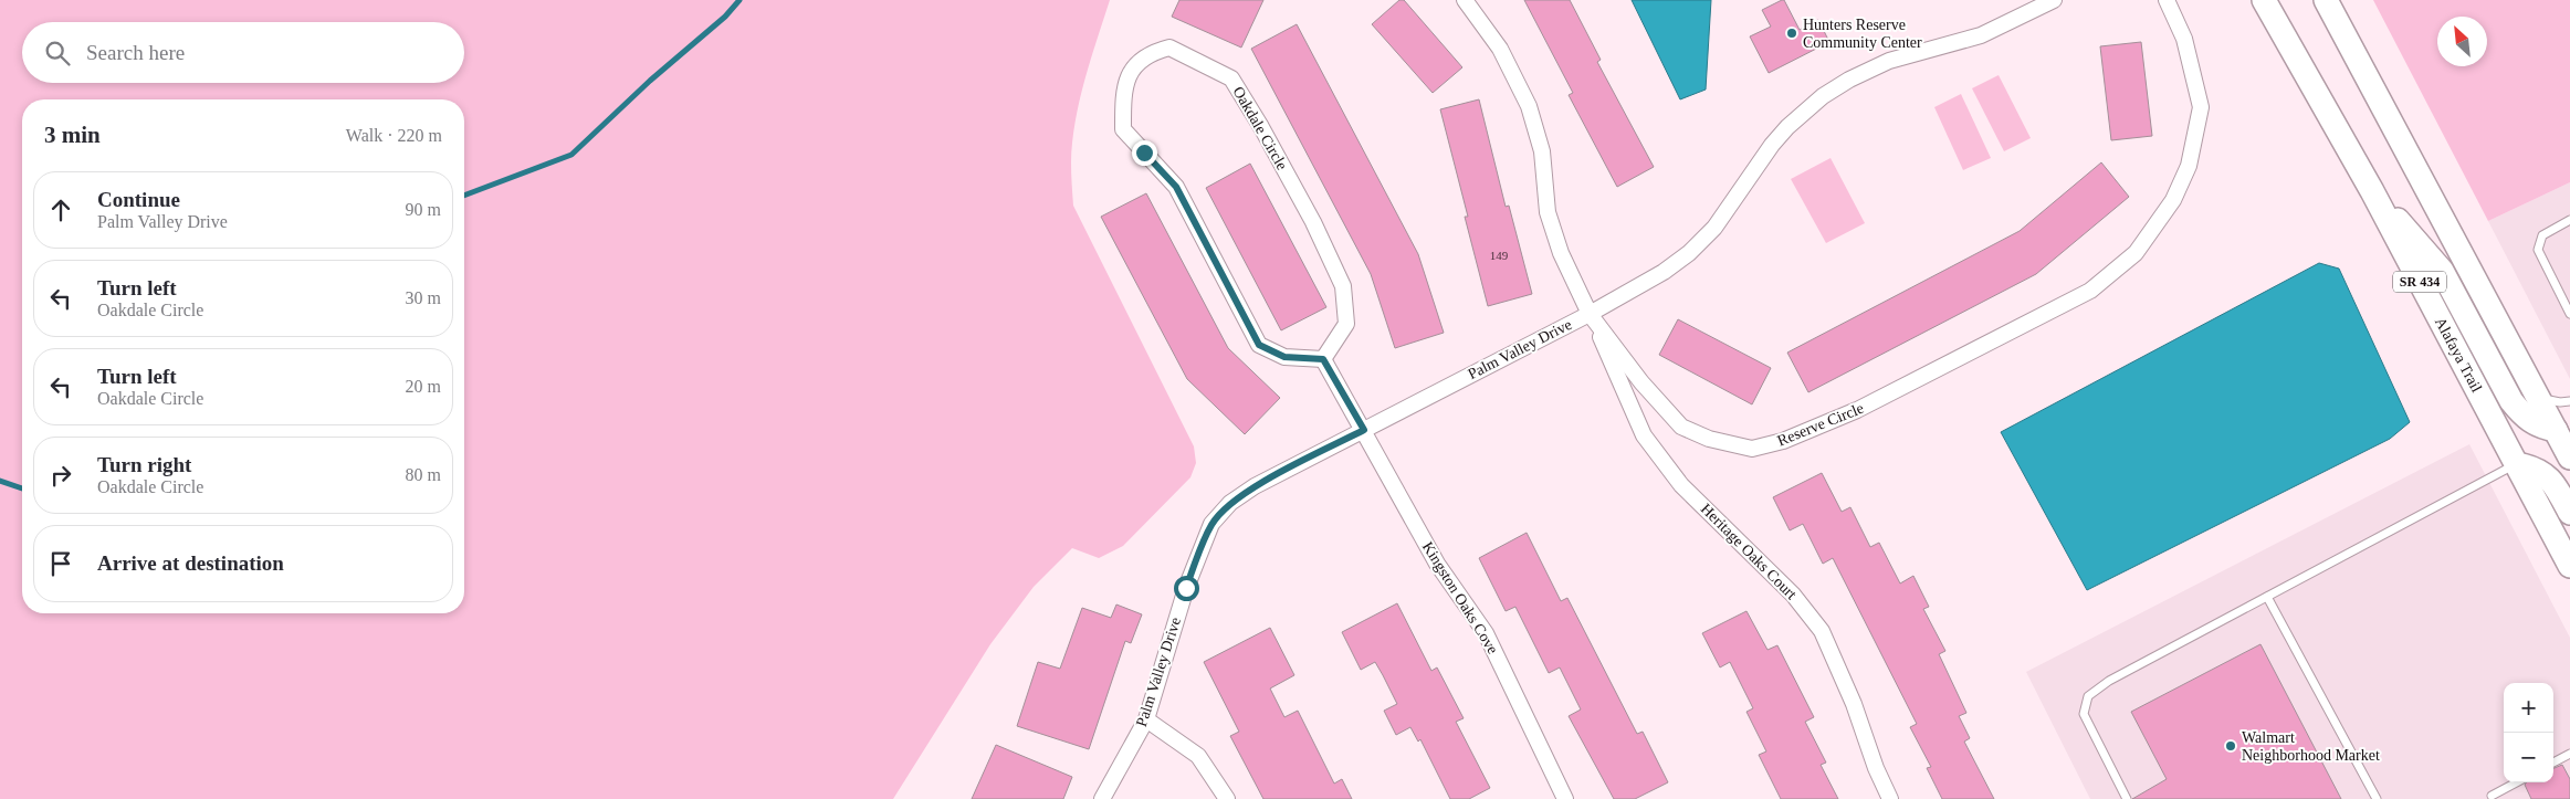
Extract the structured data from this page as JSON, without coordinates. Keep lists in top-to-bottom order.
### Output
{
  "streets": {
    "main road": ["SR 434", "Alafaya Trail"],
    "street": [
      "Oakdale Circle",
      "Palm Valley Drive",
      "Reserve Circle",
      "Heritage Oaks Court",
      "Kingston Oaks Cove"
    ]
  },
  "crossings": [
    ["Palm Valley Drive", "Reserve Circle"],
    ["Palm Valley Drive", "Heritage Oaks Court"],
    ["Palm Valley Drive", "Kingston Oaks Cove"],
    ["Reserve Circle", "Heritage Oaks Court"]
  ],
  "places": ["Hunters Reserve Community Center", "Walmart Neighborhood Market"],
  "house_numbers": ["149"],
  "north": "top left",
  "page": {
    "search": "Search here",
    "heading": ["3 min", "Walk · 220 m"],
    "list": [
      ["Continue", "Palm Valley Drive", "90 m"],
      ["Turn left", "Oakdale Circle", "30 m"],
      ["Turn left", "Oakdale Circle", "20 m"],
      ["Turn right", "Oakdale Circle", "80 m"],
      "Arrive at destination"
    ],
    "map_buttons": ["+", "−"]
  }
}
